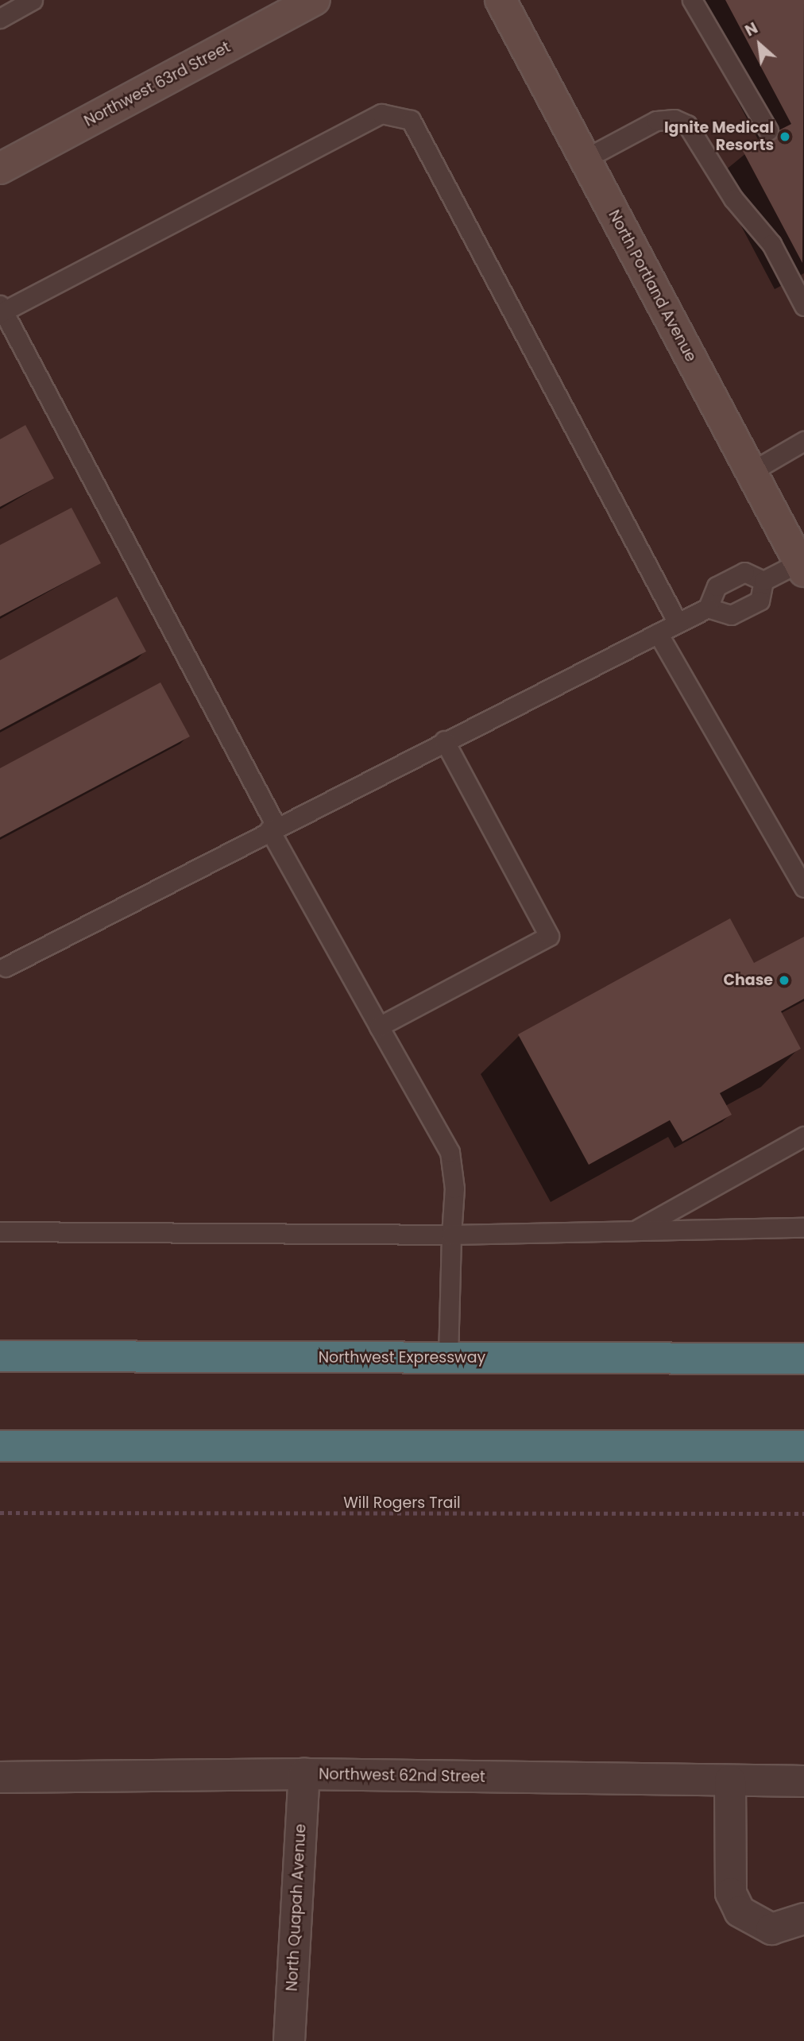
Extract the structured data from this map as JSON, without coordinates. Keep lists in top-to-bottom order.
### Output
{
  "streets": {
    "highway": ["Northwest Expressway"],
    "main road": ["Northwest 63rd Street", "North Portland Avenue"],
    "street": ["Northwest 62nd Street", "North Quapah Avenue"],
    "path": ["Will Rogers Trail"]
  },
  "crossings": [
    ["Northwest 62nd Street", "North Quapah Avenue"]
  ],
  "places": ["Ignite Medical Resorts", "Chase"],
  "north": "top left"
}
